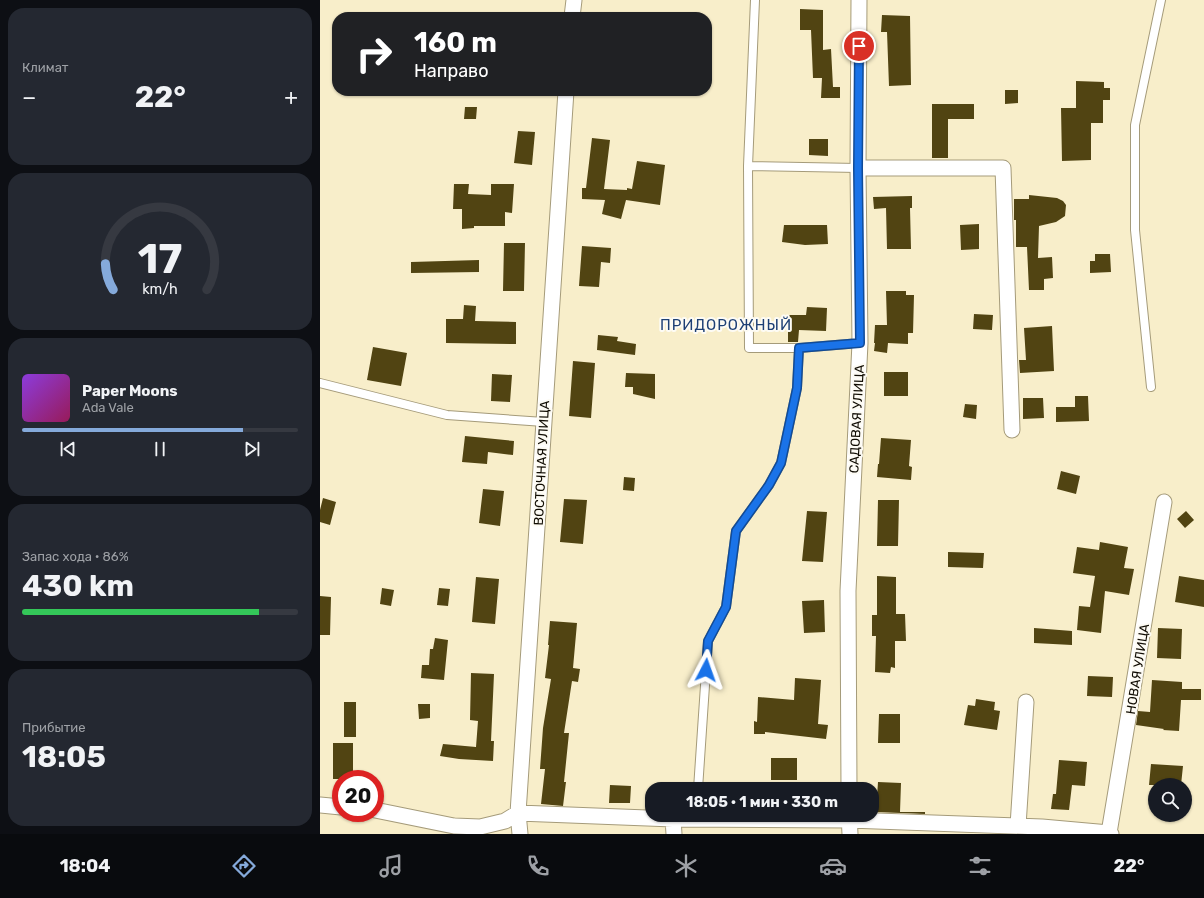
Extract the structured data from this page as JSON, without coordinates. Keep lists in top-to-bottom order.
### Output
{
  "streets": {
    "street": ["САДОВАЯ УЛИЦА", "ВОСТОЧНАЯ УЛИЦА", "НОВАЯ УЛИЦА"]
  },
  "districts": ["ПРИДОРОЖНЫЙ"],
  "page": {
    "tile": [
      "Климат",
      ["Запас хода · 86%", "430 km"],
      ["Прибытие", "18:05"]
    ],
    "turn": ["160 m", "Направо"],
    "heat": ["−", "22°", "+"],
    "song": ["Paper Moons", "Ada Vale"],
    "limit": "20",
    "trip": "18:05 · 1 мин · 330 m",
    "tabs": ["18:04", "22°"],
    "gauge": ["17", "km/h"]
  }
}
